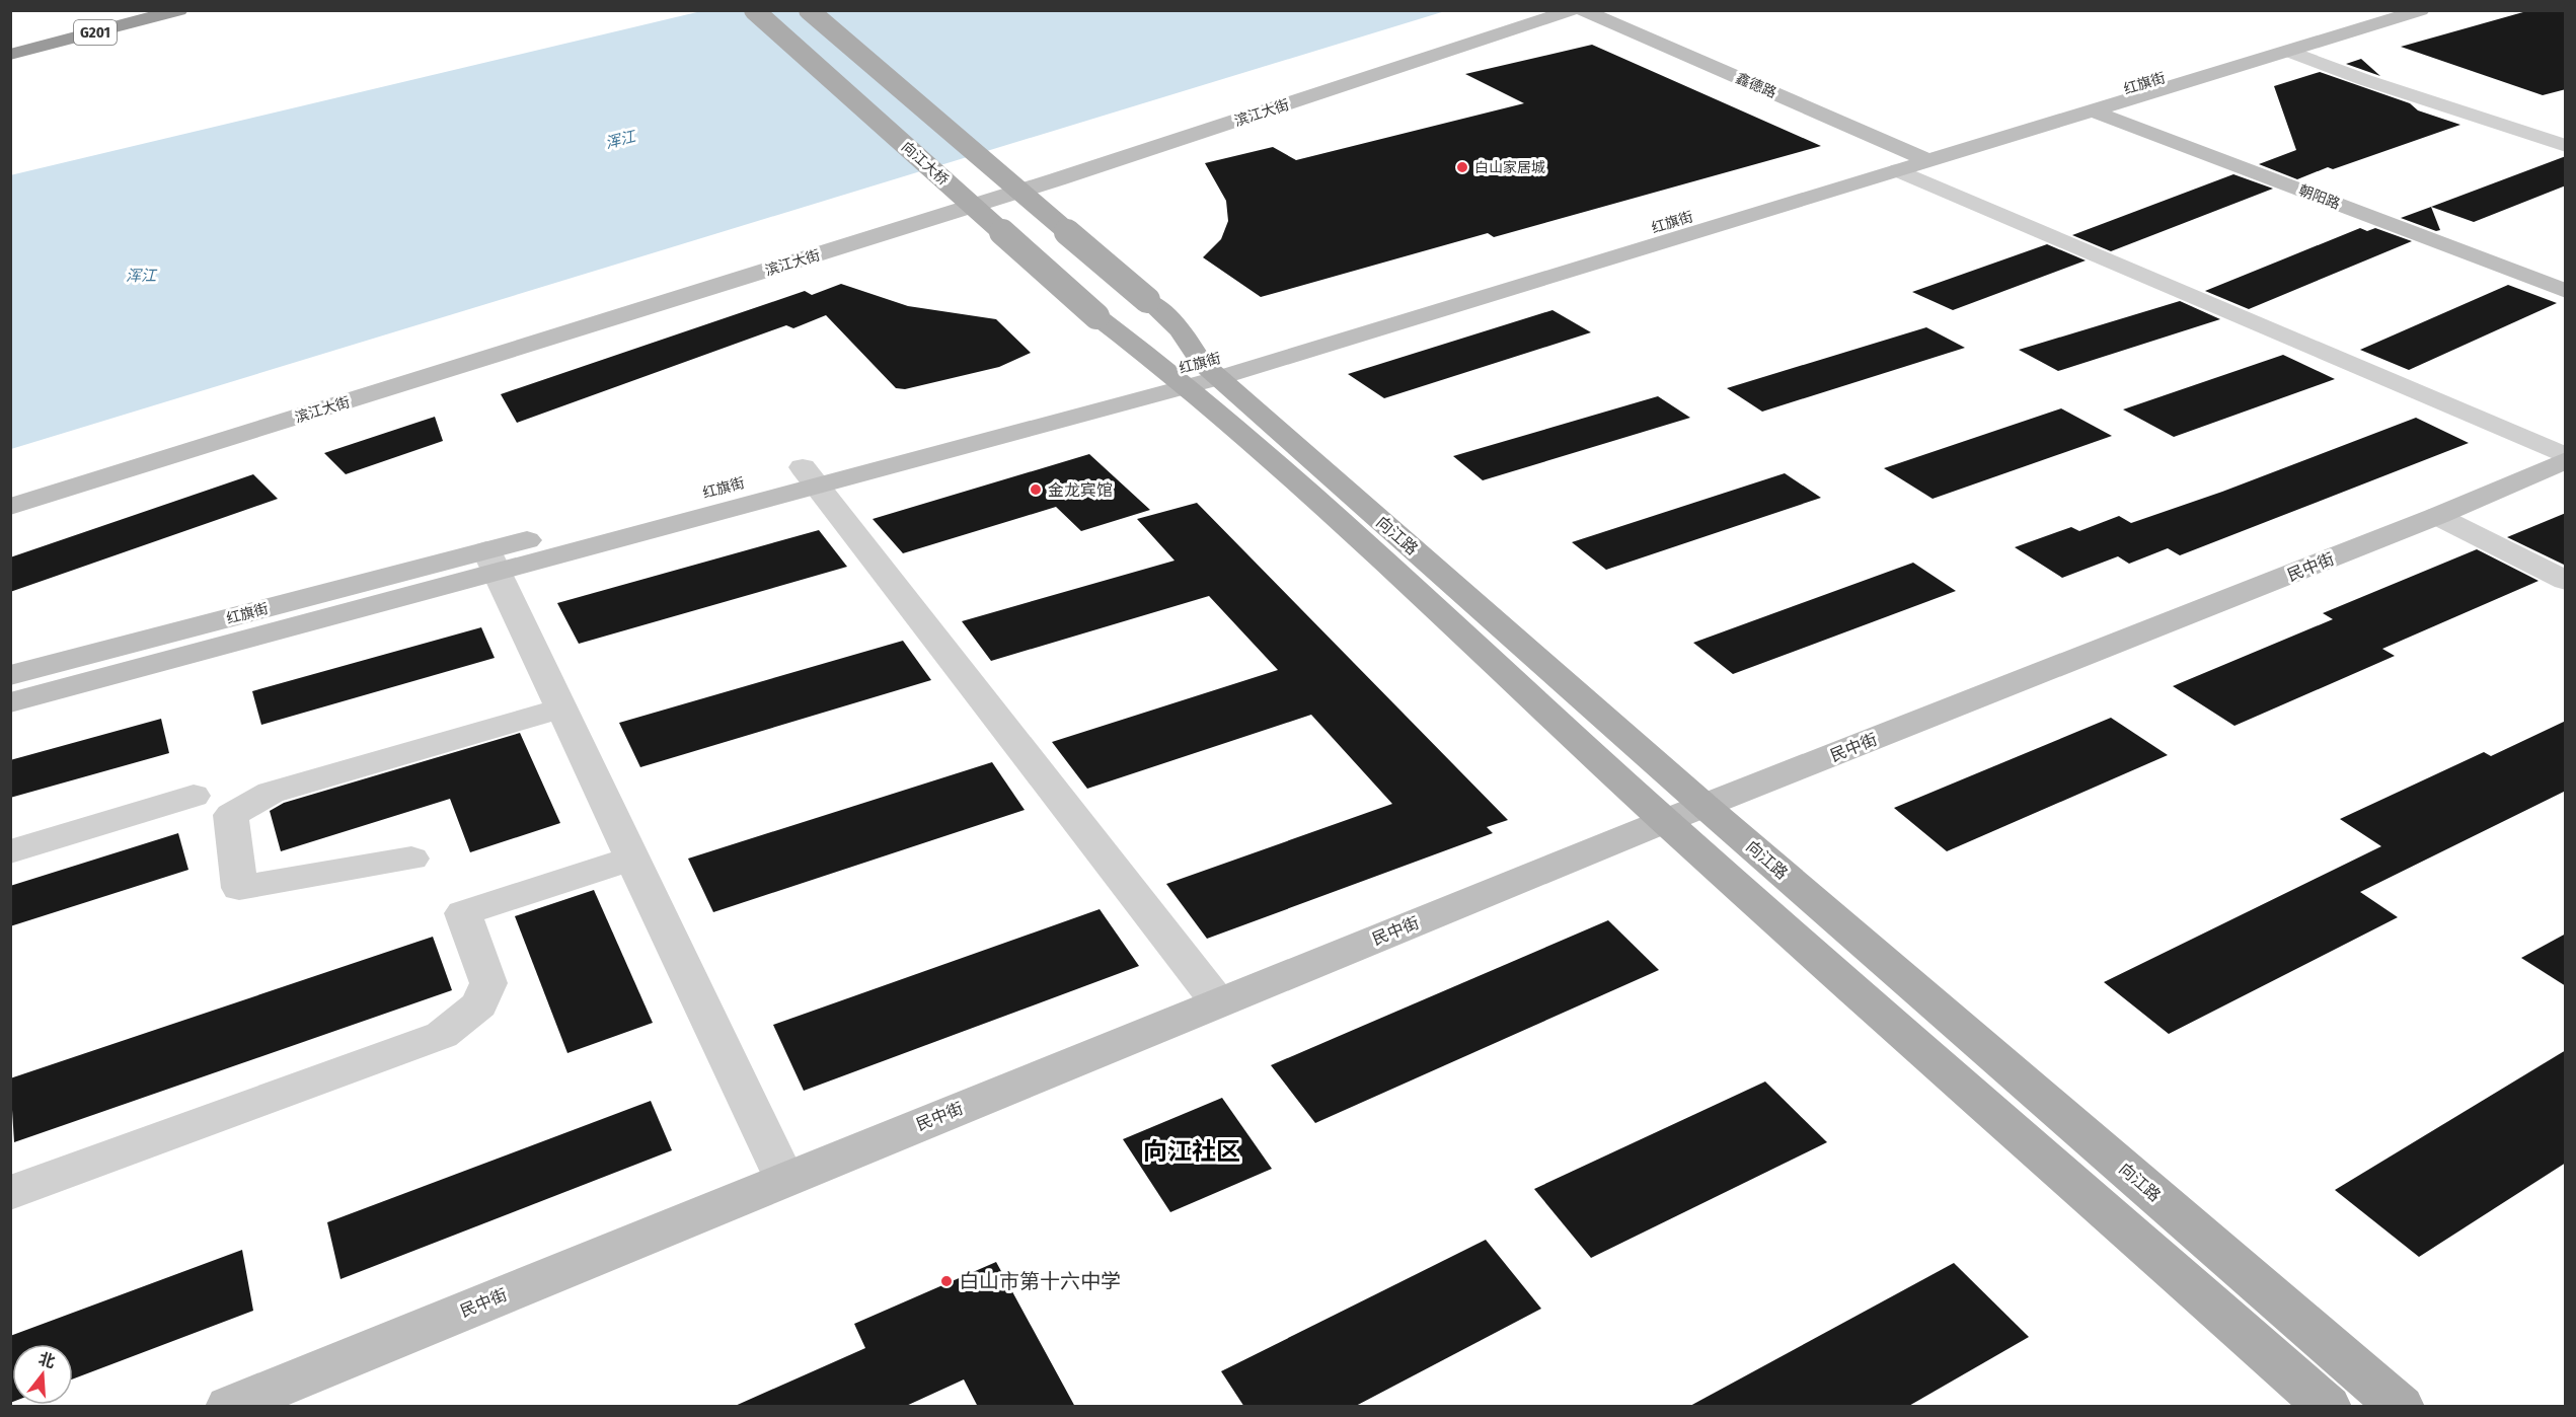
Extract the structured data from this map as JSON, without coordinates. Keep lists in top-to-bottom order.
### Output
{
  "streets": {
    "highway": ["G201"],
    "main road": ["向江大桥", "向江路"],
    "street": [
      "红旗街",
      "鑫德路",
      "滨江大街",
      "朝阳路",
      "民中街"
    ]
  },
  "crossings": [
    ["红旗街", "朝阳路"],
    ["向江大桥", "向江路"],
    ["向江路", "民中街"]
  ],
  "districts": ["向江社区"],
  "water": ["浑江"],
  "places": ["白山家居城", "金龙宾馆", "白山市第十六中学"],
  "north": "top"
}
